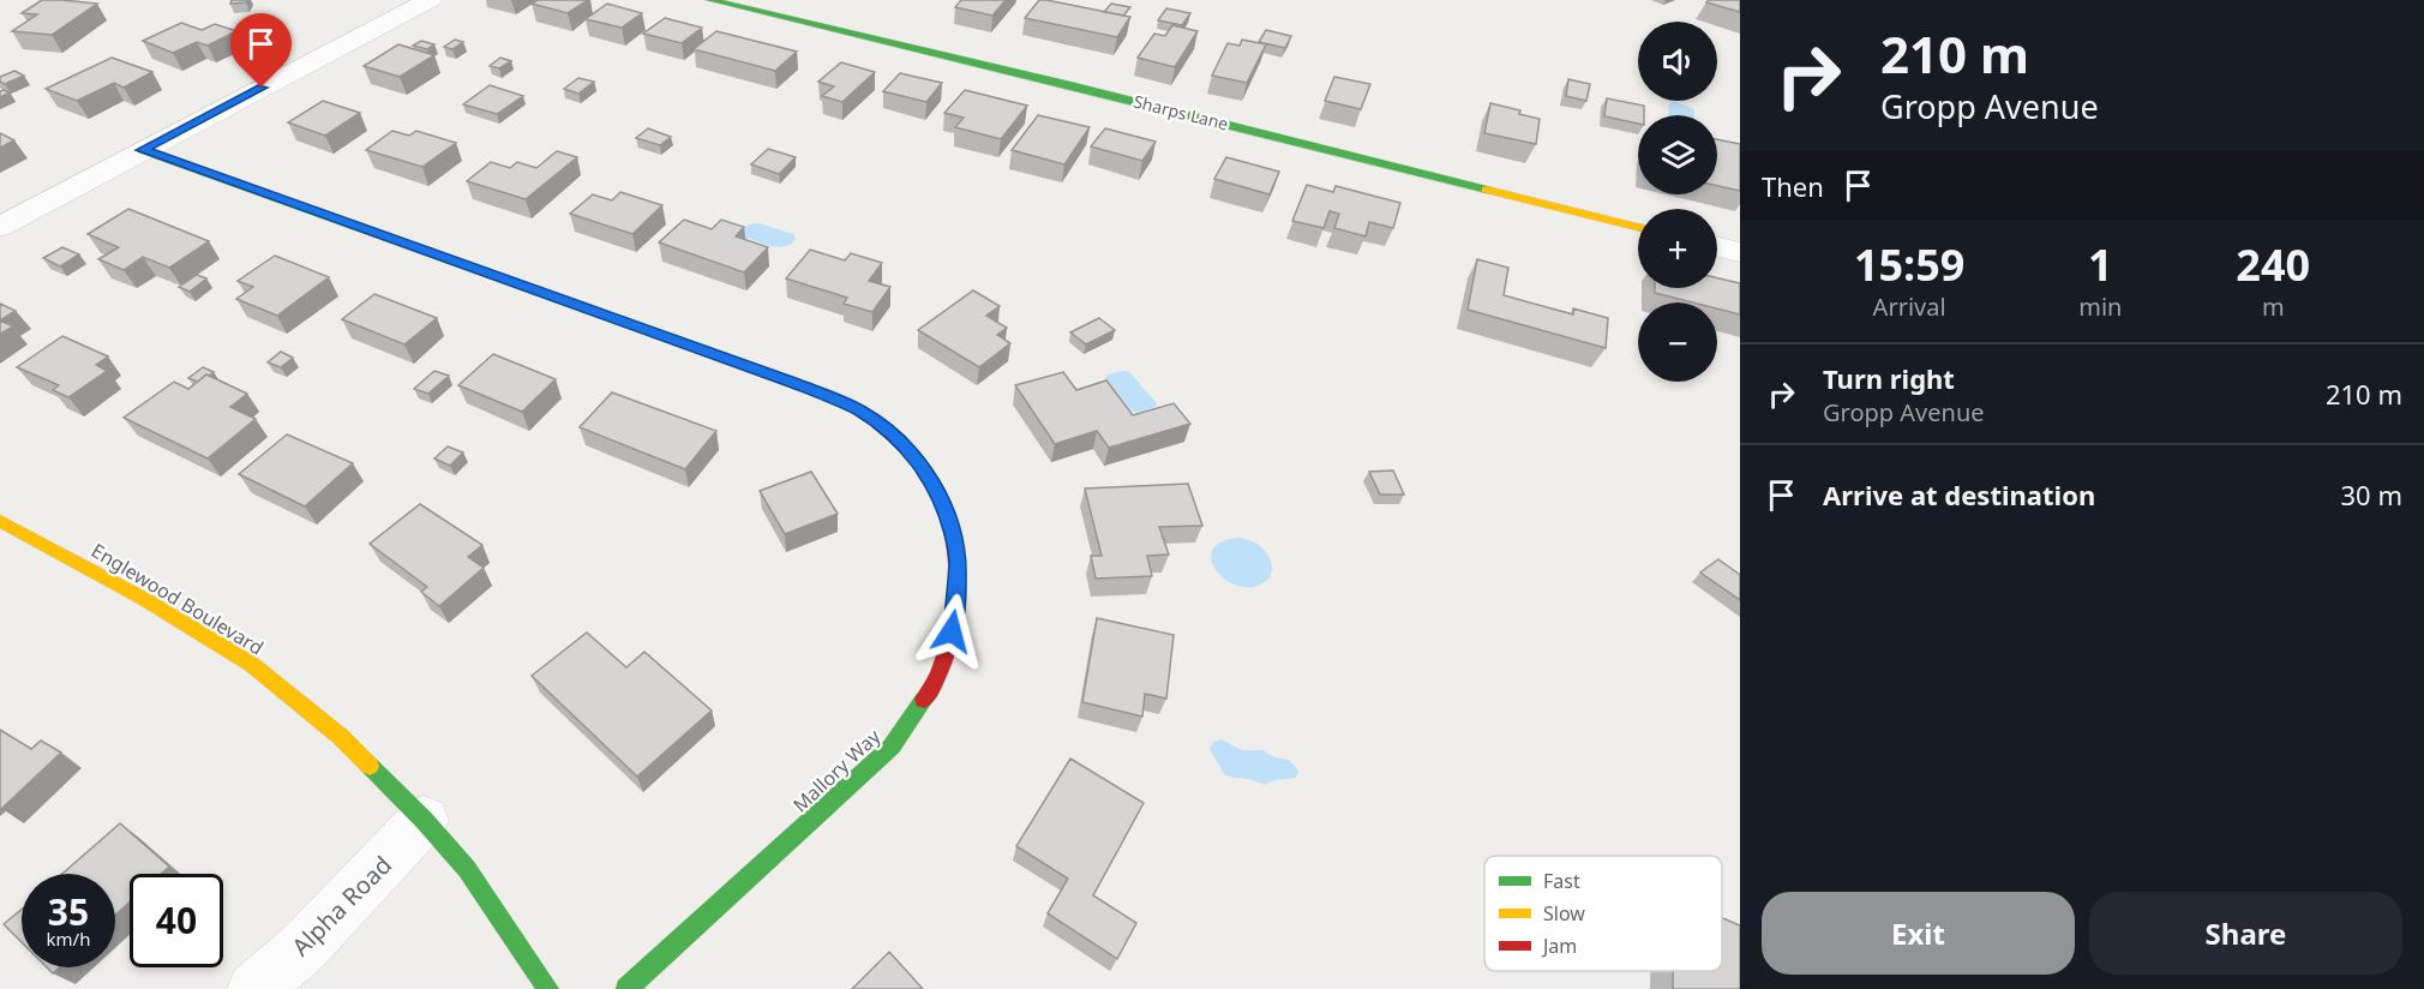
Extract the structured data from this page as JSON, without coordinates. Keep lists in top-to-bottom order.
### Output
{
  "streets": {
    "street": [
      "Sharps Lane",
      "Englewood Boulevard",
      "Mallory Way",
      "Alpha Road"
    ]
  },
  "crossings": [
    ["Englewood Boulevard", "Alpha Road"]
  ],
  "legend": ["Fast", "Slow", "Jam"],
  "page": {
    "turn": ["210 m", "Gropp Avenue"],
    "map_buttons": ["+", "−"],
    "then": "Then",
    "eta": [
      "15:59",
      "Arrival",
      "1",
      "min",
      "240",
      "m"
    ],
    "list": [
      {
        "name": "Turn right",
        "note": "Gropp Avenue",
        "value": "210 m"
      },
      {
        "name": "Arrive at destination",
        "value": "30 m"
      }
    ],
    "speed": "35 km/h",
    "limit": "40",
    "buttons": ["Exit", "Share"]
  }
}
